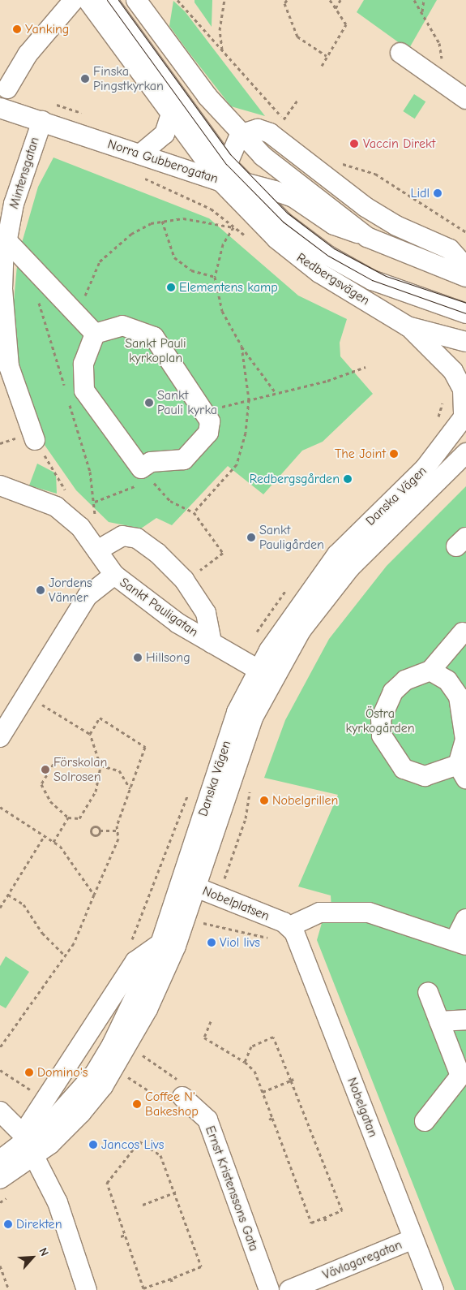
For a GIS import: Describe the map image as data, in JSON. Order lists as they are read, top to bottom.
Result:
{
  "streets": {
    "street": [
      "Norra Gubberogatan",
      "Mintensgatan",
      "Redbergsvägen",
      "Danska Vägen",
      "Sankt Pauligatan",
      "Nobelplatsen",
      "Nobelgatan",
      "Ernst Kristenssons Gata",
      "Vävlagaregatan"
    ]
  },
  "crossings": [
    ["Norra Gubberogatan", "Mintensgatan"],
    ["Norra Gubberogatan", "Redbergsvägen"],
    ["Danska Vägen", "Sankt Pauligatan"],
    ["Danska Vägen", "Nobelplatsen"],
    ["Nobelplatsen", "Nobelgatan"],
    ["Nobelgatan", "Vävlagaregatan"]
  ],
  "parks": ["Sankt Pauli kyrkoplan", "Östra kyrkogården"],
  "places": [
    "Yanking",
    "Finska Pingstkyrkan",
    "Vaccin Direkt",
    "Lidl",
    "Elementens kamp",
    "Sankt Pauli kyrka",
    "The Joint",
    "Redbergsgården",
    "Sankt Pauligården",
    "Jordens Vänner",
    "Hillsong",
    "Förskolan Solrosen",
    "Nobelgrillen",
    "Viol livs",
    "Domino's",
    "Coffee N' Bakeshop",
    "Jancos Livs",
    "Direkten"
  ],
  "north": "top right"
}
